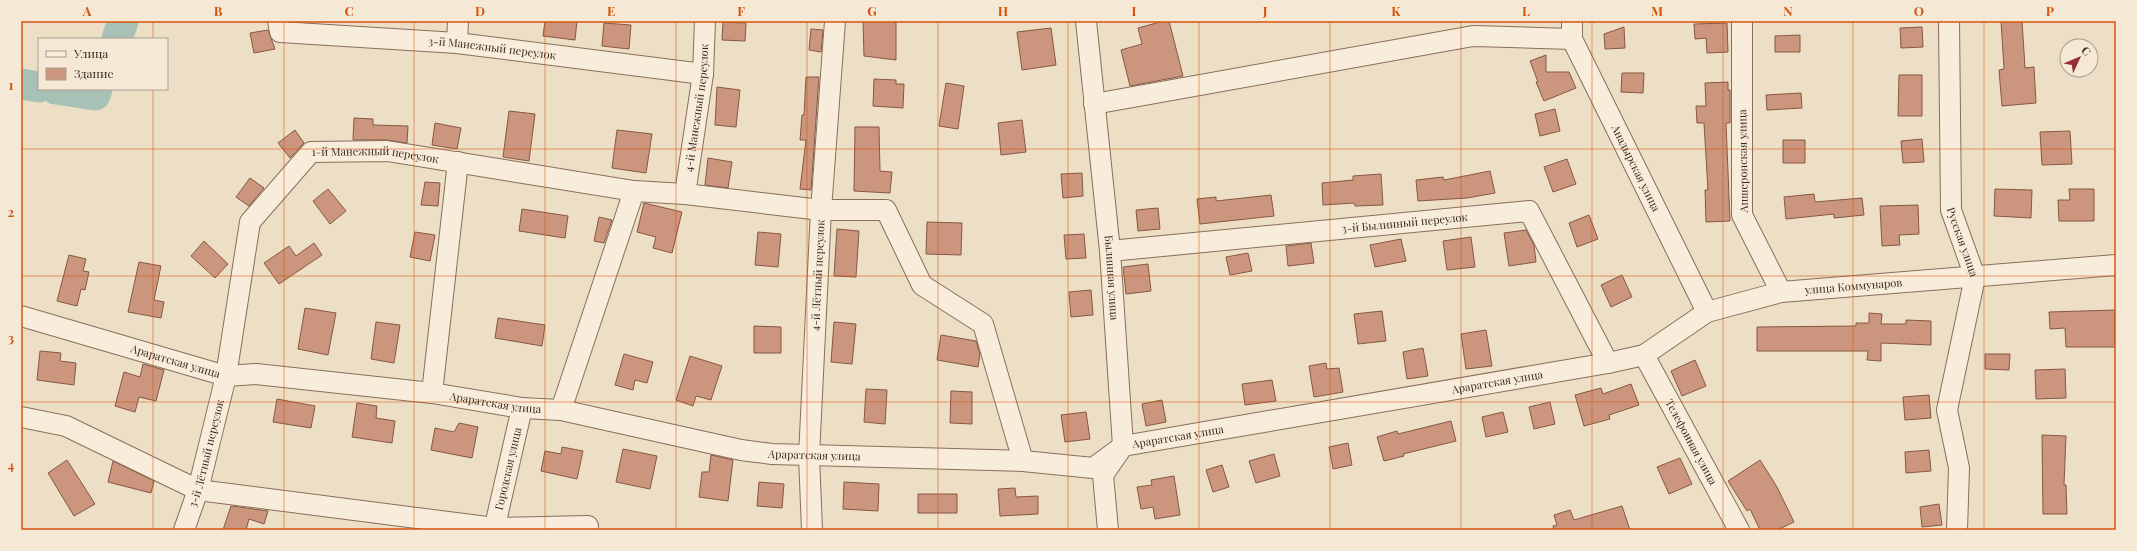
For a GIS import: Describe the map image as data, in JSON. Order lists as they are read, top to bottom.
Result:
{
  "streets": {
    "street": [
      "3-й Манежный переулок",
      "4-й Манежный переулок",
      "1-й Манежный переулок",
      "Апшеронская улица",
      "Анадырская улица",
      "3-й Былинный переулок",
      "Русская улица",
      "4-й Лётный переулок",
      "Былинная улица",
      "улица Коммунаров",
      "Араратская улица",
      "Телефонная улица",
      "3-й Лётный переулок",
      "Городская улица"
    ]
  },
  "crossings": [
    ["3-й Манежный переулок", "4-й Манежный переулок"],
    ["4-й Манежный переулок", "1-й Манежный переулок"],
    ["1-й Манежный переулок", "4-й Лётный переулок"],
    ["1-й Манежный переулок", "Араратская улица"],
    ["1-й Манежный переулок", "3-й Лётный переулок"],
    ["Апшеронская улица", "улица Коммунаров"],
    ["Анадырская улица", "улица Коммунаров"],
    ["3-й Былинный переулок", "Былинная улица"],
    ["3-й Былинный переулок", "улица Коммунаров"],
    ["3-й Былинный переулок", "Араратская улица"],
    ["Русская улица", "улица Коммунаров"],
    ["4-й Лётный переулок", "Араратская улица"],
    ["Былинная улица", "Араратская улица"],
    ["улица Коммунаров", "Араратская улица"],
    ["улица Коммунаров", "Телефонная улица"],
    ["Араратская улица", "3-й Лётный переулок"],
    ["Араратская улица", "Городская улица"]
  ],
  "legend": ["Улица", "Здание"],
  "north": "top right",
  "grid": {
    "columns": [
      "A",
      "B",
      "C",
      "D",
      "E",
      "F",
      "G",
      "H",
      "I",
      "J",
      "K",
      "L",
      "M",
      "N",
      "O",
      "P"
    ],
    "rows": [
      "1",
      "2",
      "3",
      "4"
    ]
  }
}
